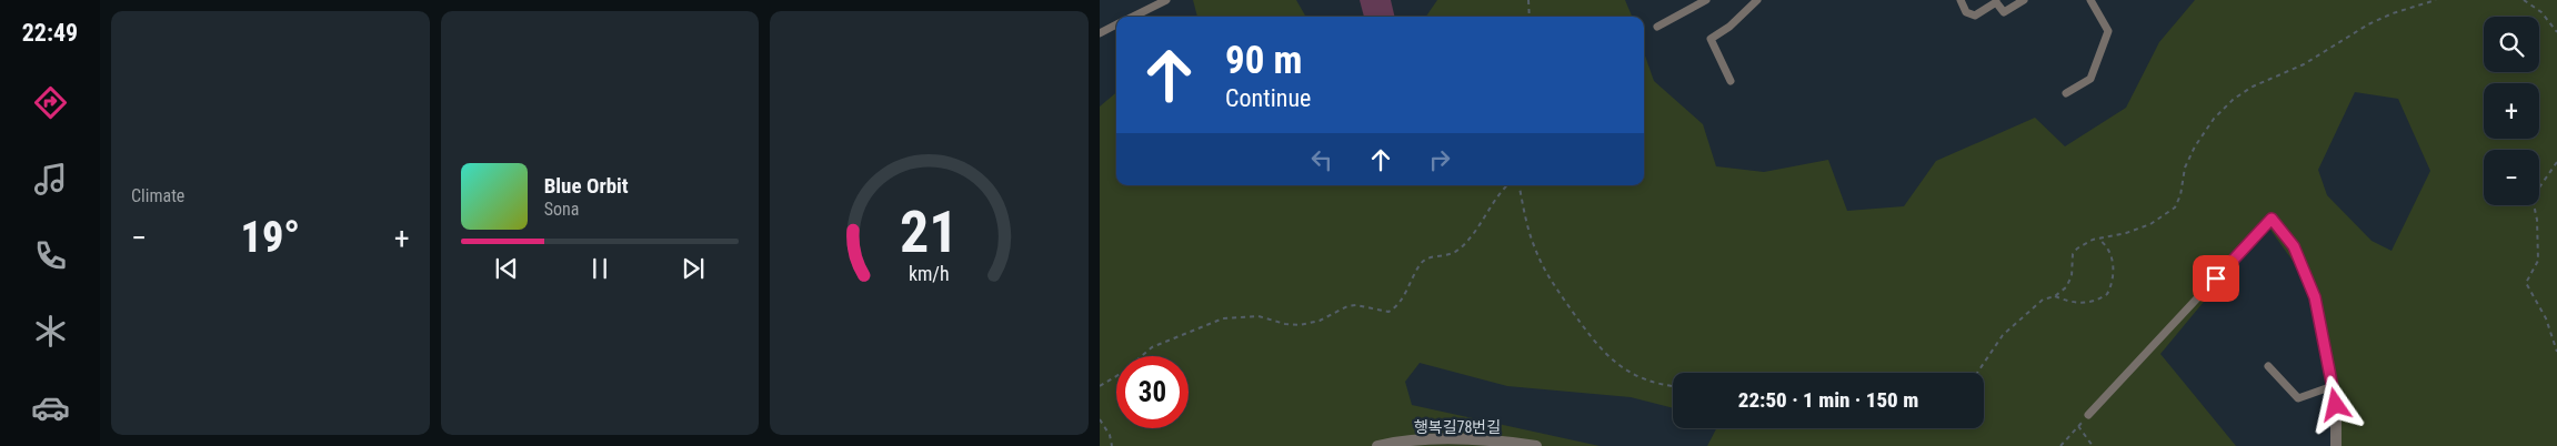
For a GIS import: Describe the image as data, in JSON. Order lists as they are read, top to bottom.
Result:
{
  "streets": {
    "street": ["행복길78번길"]
  },
  "page": {
    "tabs": "22:49",
    "tile": "Climate",
    "map_buttons": ["+", "−"],
    "turn": ["90 m", "Continue"],
    "song": ["Blue Orbit", "Sona"],
    "heat": ["−", "19°", "+"],
    "limit": "30",
    "trip": "22:50 · 1 min · 150 m",
    "gauge": ["21", "km/h"]
  }
}
